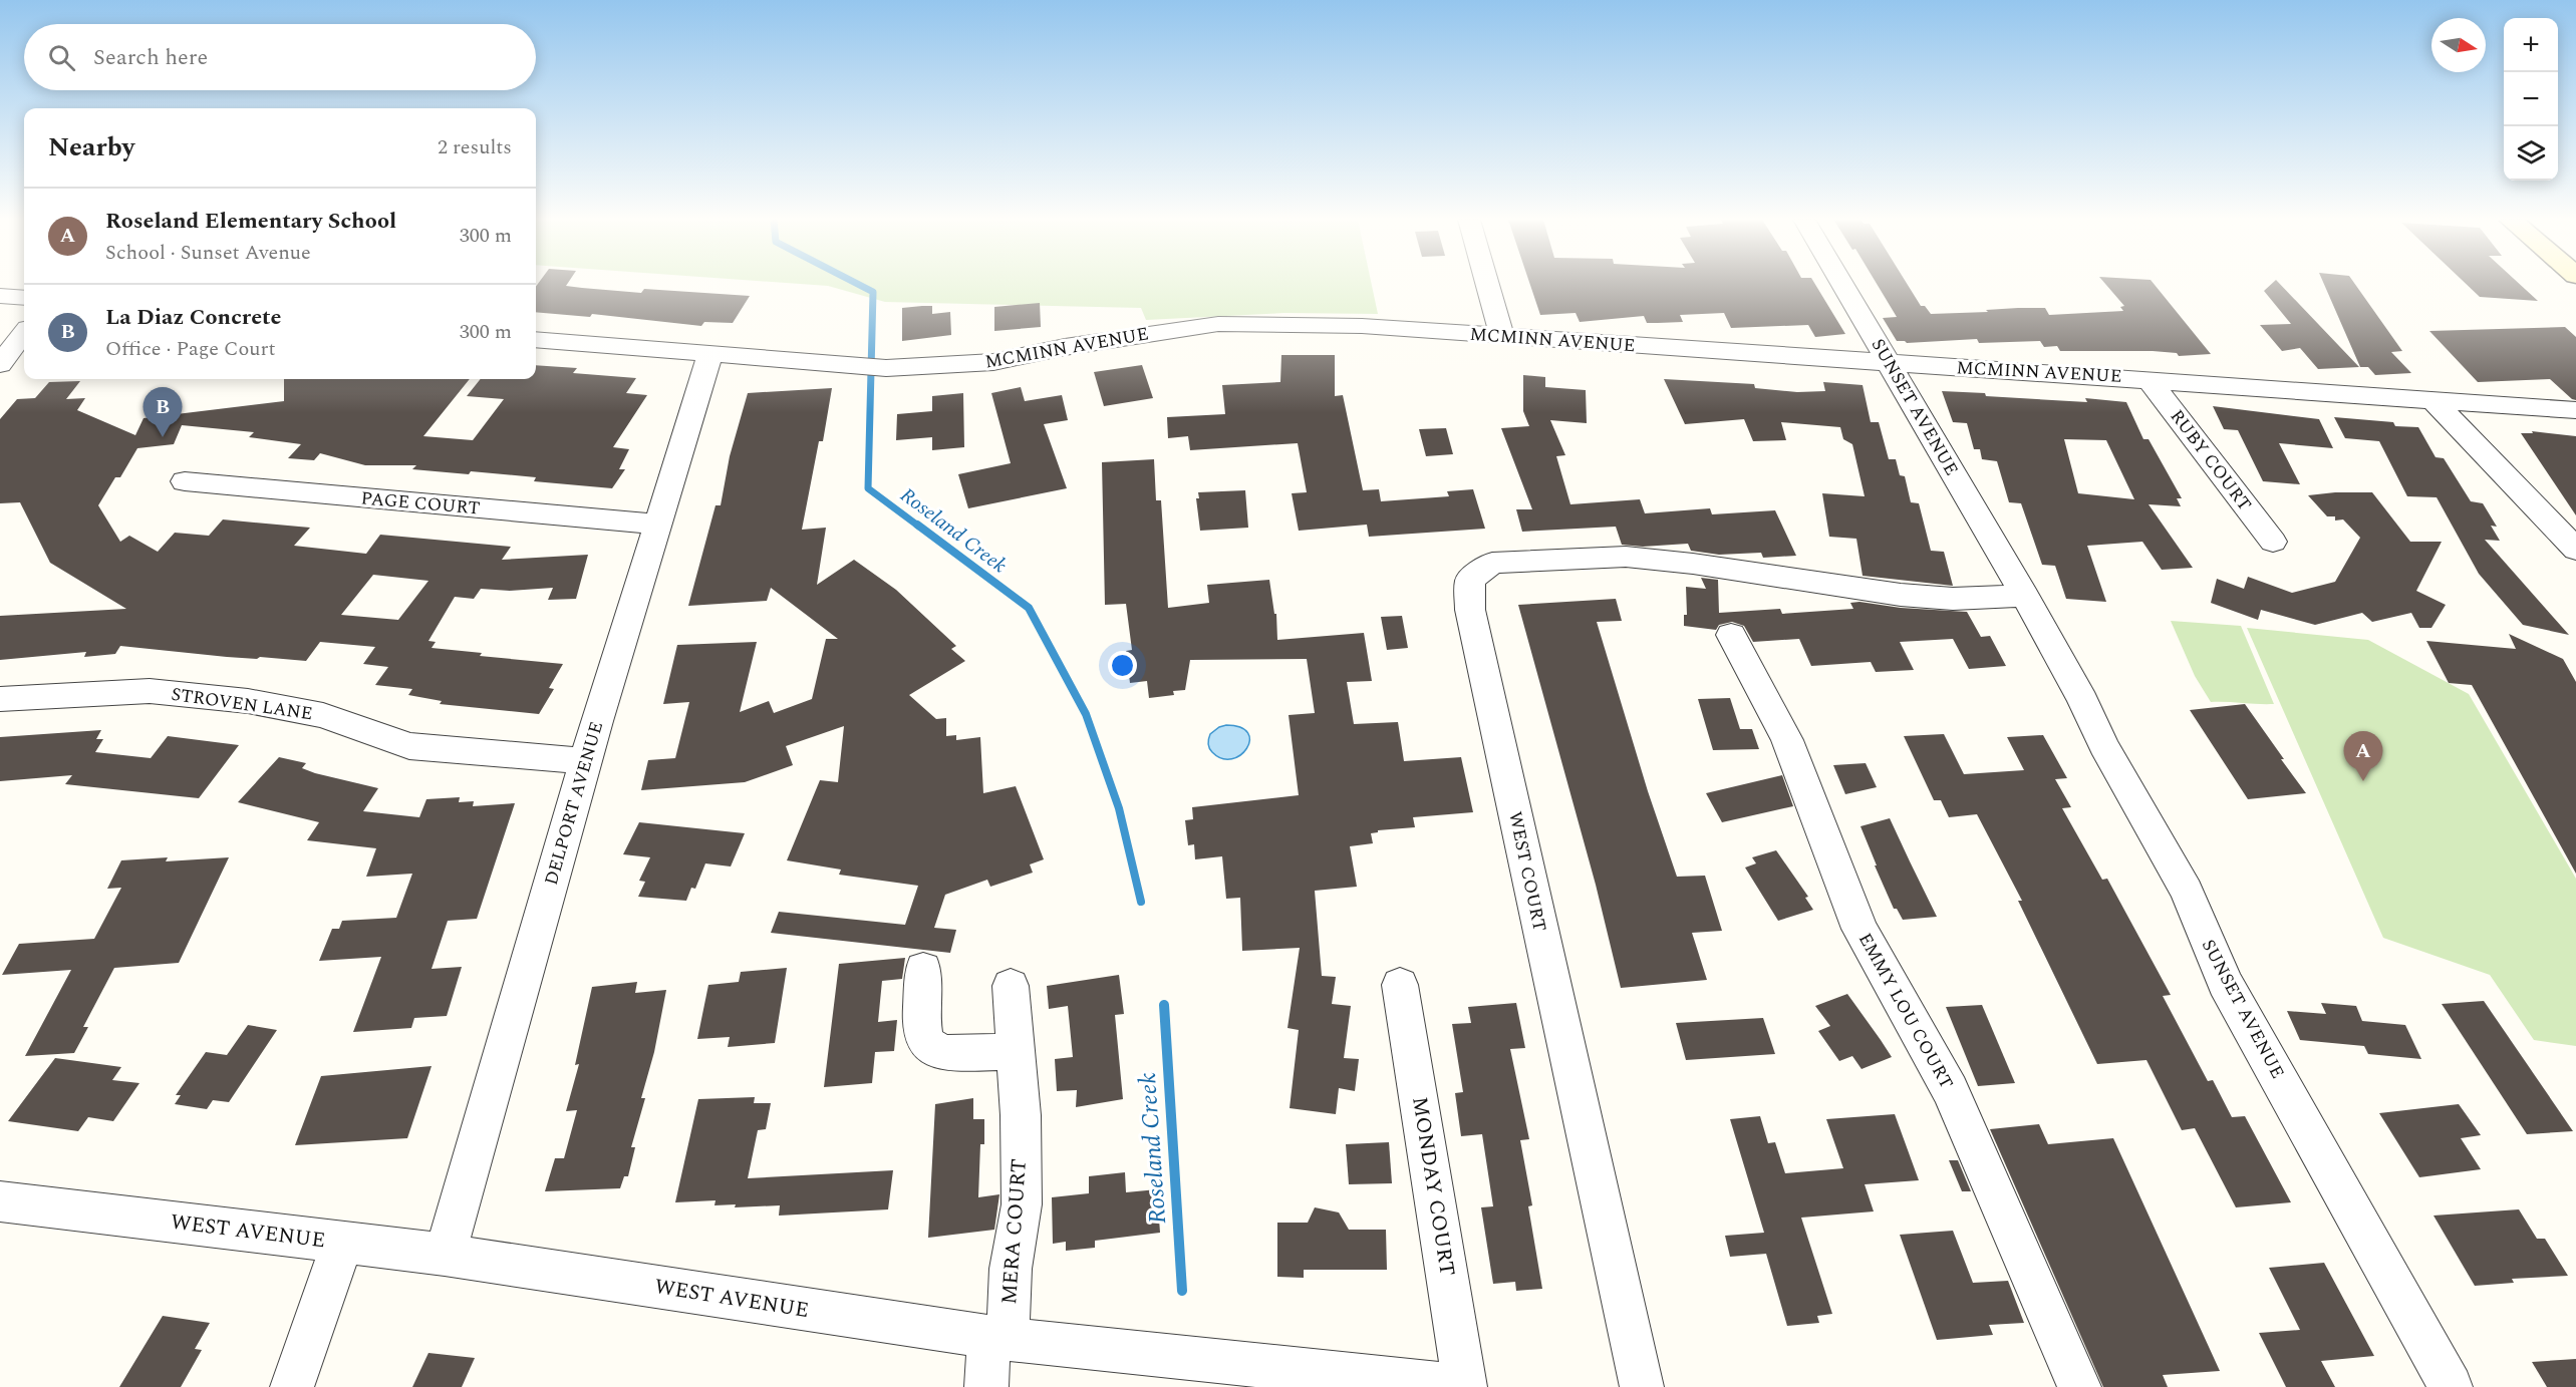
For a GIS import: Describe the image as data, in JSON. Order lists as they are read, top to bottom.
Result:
{
  "streets": {
    "street": [
      "MCMINN AVENUE",
      "SUNSET AVENUE",
      "RUBY COURT",
      "PAGE COURT",
      "STROVEN LANE",
      "DELPORT AVENUE",
      "WEST COURT",
      "EMMY LOU COURT",
      "MONDAY COURT",
      "WEST AVENUE",
      "MERA COURT"
    ]
  },
  "crossings": [
    ["MCMINN AVENUE", "SUNSET AVENUE"],
    ["MCMINN AVENUE", "RUBY COURT"],
    ["MCMINN AVENUE", "DELPORT AVENUE"],
    ["SUNSET AVENUE", "WEST COURT"],
    ["PAGE COURT", "DELPORT AVENUE"],
    ["STROVEN LANE", "DELPORT AVENUE"],
    ["DELPORT AVENUE", "WEST AVENUE"],
    ["MONDAY COURT", "WEST AVENUE"],
    ["WEST AVENUE", "MERA COURT"]
  ],
  "water": ["Roseland Creek"],
  "north": "right",
  "page": {
    "map_buttons": ["+", "−"],
    "search": "Search here",
    "heading": ["Nearby", "2 results"],
    "list": [
      {
        "mark": "A",
        "name": "Roseland Elementary School",
        "note": "School · Sunset Avenue",
        "value": "300 m"
      },
      {
        "mark": "B",
        "name": "La Diaz Concrete",
        "note": "Office · Page Court",
        "value": "300 m"
      }
    ],
    "pins": ["B", "A"]
  }
}
